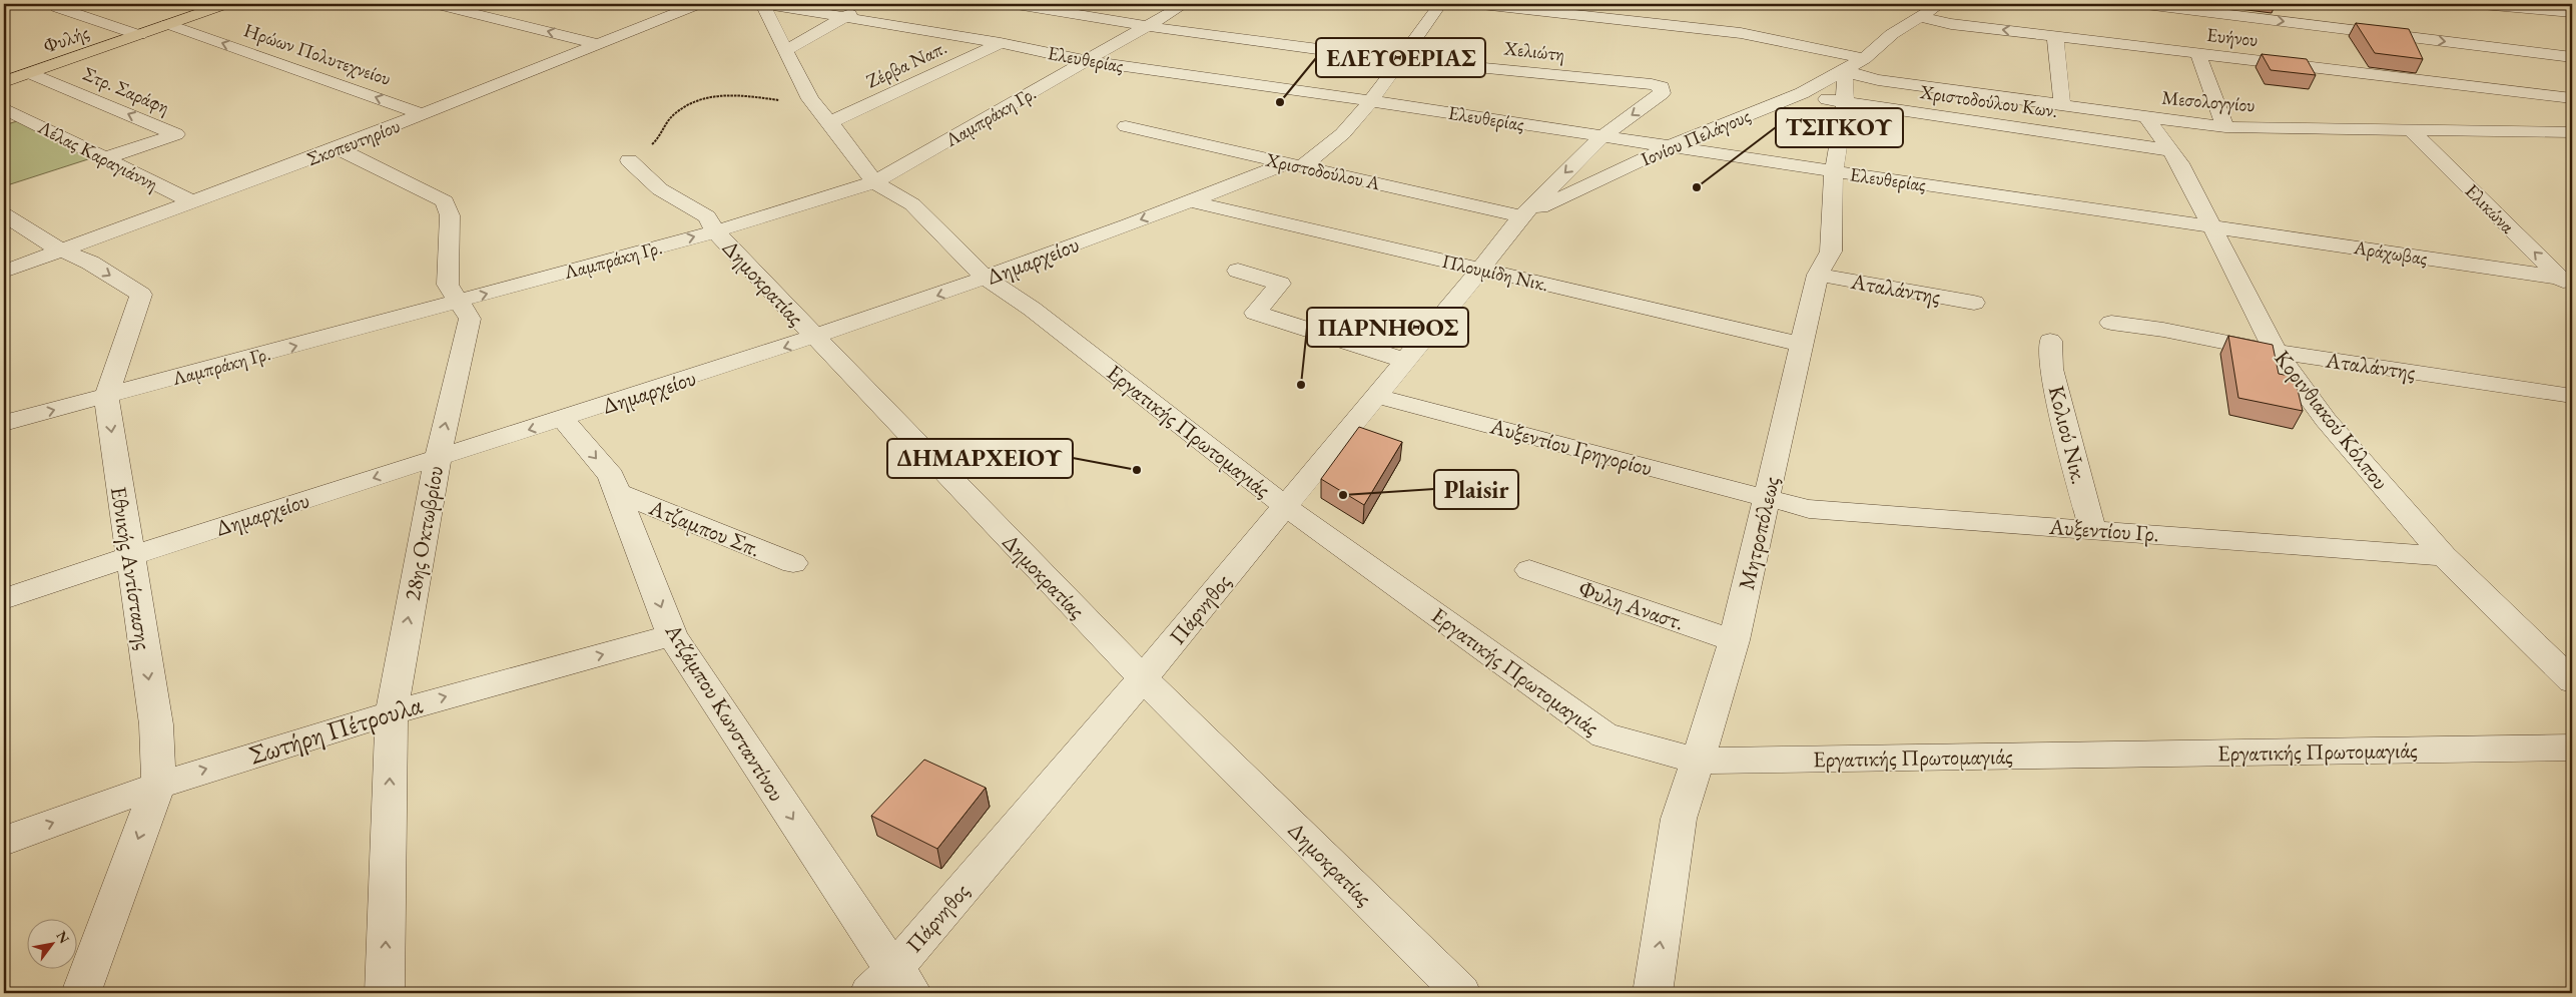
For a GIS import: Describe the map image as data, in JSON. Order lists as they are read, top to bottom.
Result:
{
  "streets": {
    "main road": ["Φυλής"],
    "street": [
      "Ευήνου",
      "Χελιώτη",
      "Ηρώων Πολυτεχνείου",
      "Ελευθερίας",
      "Ζέρβα Ναπ.",
      "Στρ. Σαράφη",
      "Χριστοδούλου Κων.",
      "Μεσολογγίου",
      "Λαμπράκη Γρ.",
      "Ιονίου Πελάγους",
      "Σκοπευτηρίου",
      "Λέλας Καραγιάννη",
      "Χριστοδούλου Α",
      "Ελικώνα",
      "Αράχωβας",
      "Δημαρχείου",
      "Πλουμίδη Νικ.",
      "Δημοκρατίας",
      "Αταλάντης",
      "Κορινθιακού Κόλπου",
      "Εργατικής Πρωτομαγιάς",
      "Κολιού Νικ.",
      "Αυξεντίου Γρηγορίου",
      "Ατζαμπου Σπ.",
      "Αυξεντίου Γρ.",
      "28ης Οκτωβρίου",
      "Μητροπόλεως",
      "Εθνικής Αντίστασης",
      "Φυλη Αναστ.",
      "Πάρνηθος",
      "Ατζάμπου Κωνσταντίνου",
      "Σωτήρη Πέτρουλα"
    ]
  },
  "crossings": [
    ["Ευήνου", "Ιονίου Πελάγους"],
    ["Φυλής", "Ηρώων Πολυτεχνείου"],
    ["Φυλής", "Στρ. Σαράφη"],
    ["Χελιώτη", "Λαμπράκη Γρ."],
    ["Χελιώτη", "Δημαρχείου"],
    ["Χελιώτη", "Πάρνηθος"],
    ["Ηρώων Πολυτεχνείου", "Σκοπευτηρίου"],
    ["Ελευθερίας", "Ζέρβα Ναπ."],
    ["Ελευθερίας", "Λαμπράκη Γρ."],
    ["Ελευθερίας", "Ιονίου Πελάγους"],
    ["Ελευθερίας", "Αράχωβας"],
    ["Ελευθερίας", "Δημαρχείου"],
    ["Ελευθερίας", "Κορινθιακού Κόλπου"],
    ["Ελευθερίας", "Εργατικής Πρωτομαγιάς"],
    ["Ελευθερίας", "Μητροπόλεως"],
    ["Ελευθερίας", "Πάρνηθος"],
    ["Ζέρβα Ναπ.", "Εργατικής Πρωτομαγιάς"],
    ["Στρ. Σαράφη", "Λέλας Καραγιάννη"],
    ["Χριστοδούλου Κων.", "Ιονίου Πελάγους"],
    ["Χριστοδούλου Κων.", "Κορινθιακού Κόλπου"],
    ["Χριστοδούλου Κων.", "Μητροπόλεως"],
    ["Μεσολογγίου", "Ιονίου Πελάγους"],
    ["Μεσολογγίου", "Ελικώνα"],
    ["Μεσολογγίου", "Κορινθιακού Κόλπου"],
    ["Μεσολογγίου", "Μητροπόλεως"],
    ["Λαμπράκη Γρ.", "Δημοκρατίας"],
    ["Λαμπράκη Γρ.", "Εργατικής Πρωτομαγιάς"],
    ["Λαμπράκη Γρ.", "28ης Οκτωβρίου"],
    ["Λαμπράκη Γρ.", "Εθνικής Αντίστασης"],
    ["Ιονίου Πελάγους", "Χριστοδούλου Α"],
    ["Ιονίου Πελάγους", "Μητροπόλεως"],
    ["Ιονίου Πελάγους", "Πάρνηθος"],
    ["Σκοπευτηρίου", "Λέλας Καραγιάννη"],
    ["Σκοπευτηρίου", "28ης Οκτωβρίου"],
    ["Σκοπευτηρίου", "Εθνικής Αντίστασης"],
    ["Χριστοδούλου Α", "Δημαρχείου"],
    ["Χριστοδούλου Α", "Πάρνηθος"],
    ["Ελικώνα", "Αράχωβας"],
    ["Αράχωβας", "Κορινθιακού Κόλπου"],
    ["Δημαρχείου", "Πλουμίδη Νικ."],
    ["Δημαρχείου", "Δημοκρατίας"],
    ["Δημαρχείου", "Εργατικής Πρωτομαγιάς"],
    ["Δημαρχείου", "28ης Οκτωβρίου"],
    ["Δημαρχείου", "Εθνικής Αντίστασης"],
    ["Δημαρχείου", "Ατζάμπου Κωνσταντίνου"],
    ["Πλουμίδη Νικ.", "Μητροπόλεως"],
    ["Πλουμίδη Νικ.", "Πάρνηθος"],
    ["Δημοκρατίας", "Πάρνηθος"],
    ["Αταλάντης", "Κορινθιακού Κόλπου"],
    ["Αταλάντης", "Μητροπόλεως"],
    ["Κορινθιακού Κόλπου", "Αυξεντίου Γρ."],
    ["Εργατικής Πρωτομαγιάς", "Μητροπόλεως"],
    ["Εργατικής Πρωτομαγιάς", "Πάρνηθος"],
    ["Κολιού Νικ.", "Αυξεντίου Γρ."],
    ["Αυξεντίου Γρηγορίου", "Αυξεντίου Γρ."],
    ["Αυξεντίου Γρηγορίου", "Μητροπόλεως"],
    ["Αυξεντίου Γρηγορίου", "Πάρνηθος"],
    ["Ατζαμπου Σπ.", "Ατζάμπου Κωνσταντίνου"],
    ["Αυξεντίου Γρ.", "Μητροπόλεως"],
    ["28ης Οκτωβρίου", "Σωτήρη Πέτρουλα"],
    ["Μητροπόλεως", "Φυλη Αναστ."],
    ["Εθνικής Αντίστασης", "Σωτήρη Πέτρουλα"],
    ["Πάρνηθος", "Ατζάμπου Κωνσταντίνου"],
    ["Ατζάμπου Κωνσταντίνου", "Σωτήρη Πέτρουλα"]
  ],
  "one_way": [
    "Ηρώων Πολυτεχνείου",
    "Λαμπράκη Γρ.",
    "Ελικώνα",
    "Δημαρχείου",
    "28ης Οκτωβρίου",
    "Εθνικής Αντίστασης",
    "Ατζάμπου Κωνσταντίνου",
    "Σωτήρη Πέτρουλα"
  ],
  "places": [
    "ΕΛΕΥΘΕΡΙΑΣ",
    "ΤΣΙΓΚΟΥ",
    "ΠΑΡΝΗΘΟΣ",
    "ΔΗΜΑΡΧΕΙΟΥ",
    "Plaisir"
  ],
  "north": "top right"
}
